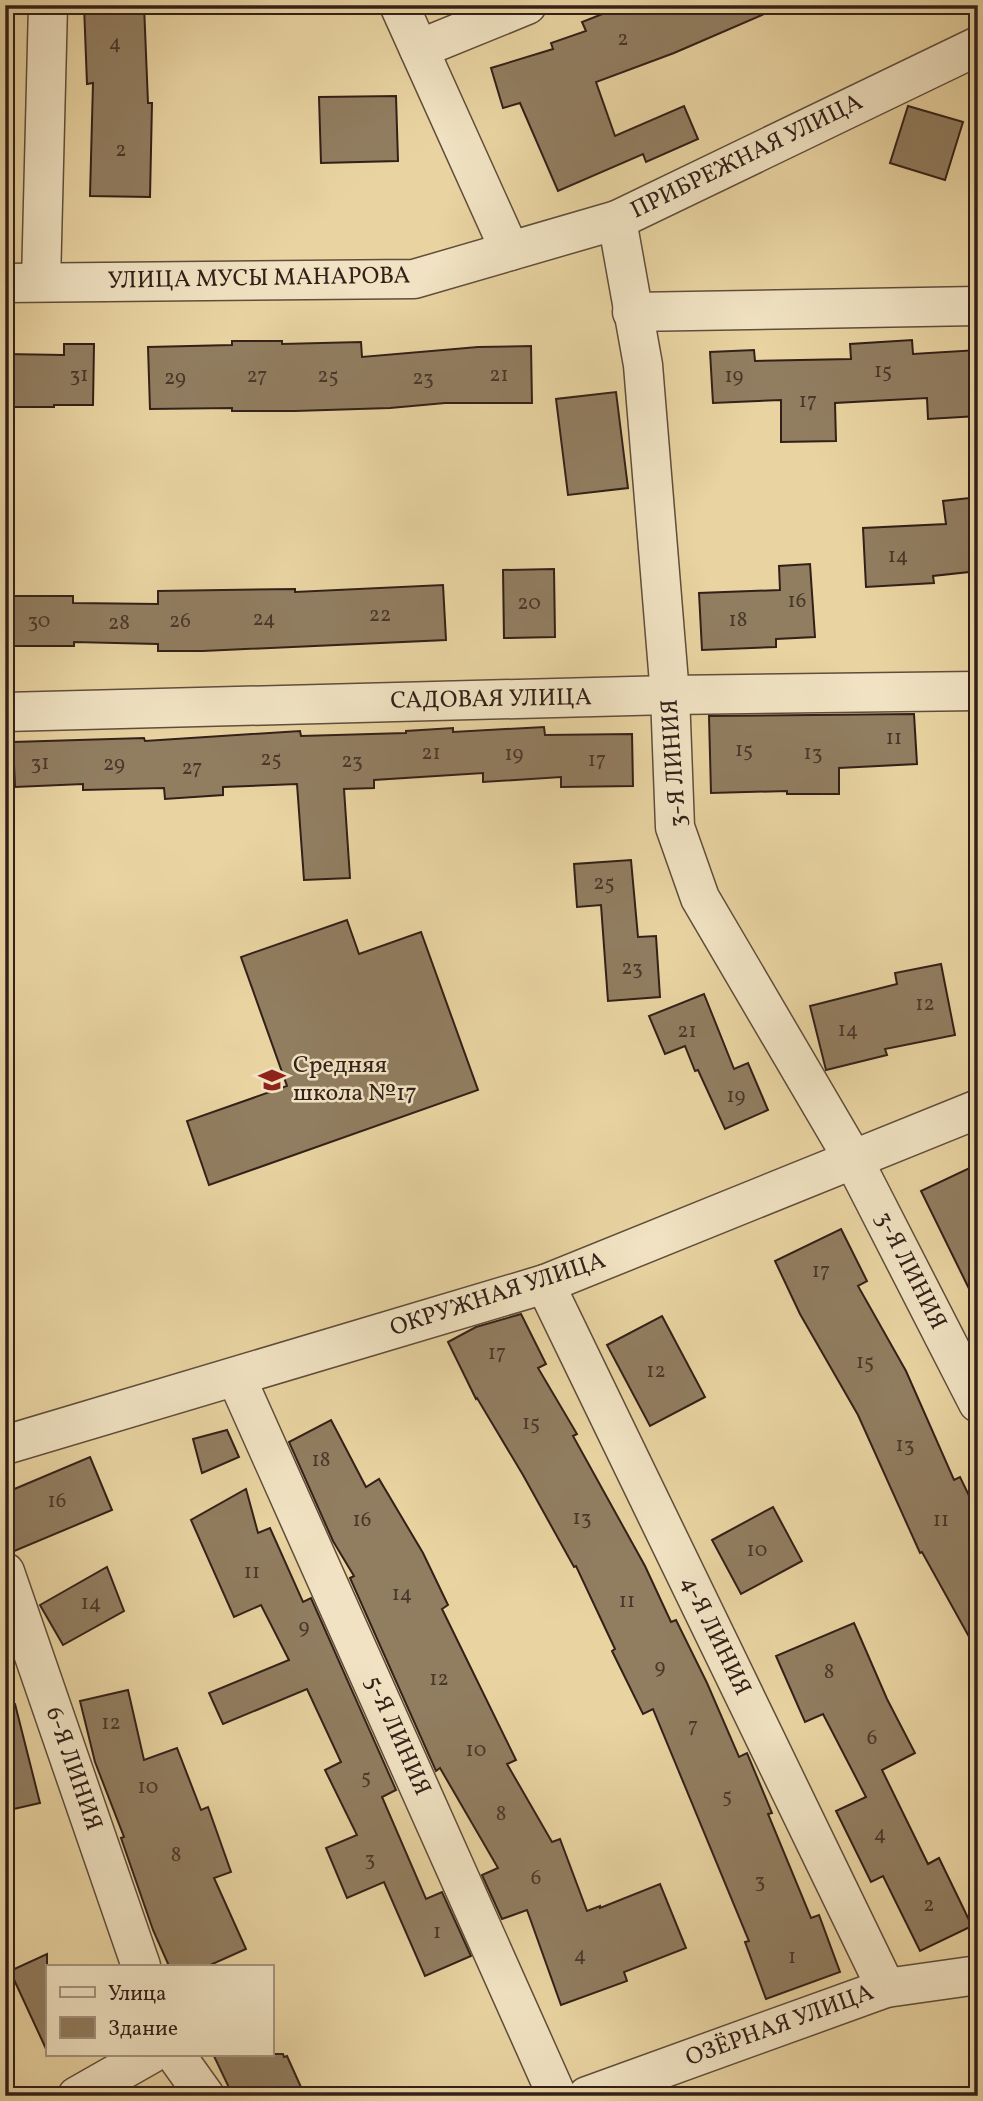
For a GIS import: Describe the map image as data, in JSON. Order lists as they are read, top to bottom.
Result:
{
  "streets": {
    "street": [
      "ПРИБРЕЖНАЯ УЛИЦА",
      "УЛИЦА МУСЫ МАНАРОВА",
      "САДОВАЯ УЛИЦА",
      "3-Я ЛИНИЯ",
      "ОКРУЖНАЯ УЛИЦА",
      "4-Я ЛИНИЯ",
      "5-Я ЛИНИЯ",
      "6-Я ЛИНИЯ",
      "ОЗЁРНАЯ УЛИЦА"
    ]
  },
  "crossings": [
    ["ПРИБРЕЖНАЯ УЛИЦА", "УЛИЦА МУСЫ МАНАРОВА"],
    ["ПРИБРЕЖНАЯ УЛИЦА", "3-Я ЛИНИЯ"],
    ["САДОВАЯ УЛИЦА", "3-Я ЛИНИЯ"],
    ["3-Я ЛИНИЯ", "ОКРУЖНАЯ УЛИЦА"],
    ["ОКРУЖНАЯ УЛИЦА", "4-Я ЛИНИЯ"],
    ["ОКРУЖНАЯ УЛИЦА", "5-Я ЛИНИЯ"],
    ["4-Я ЛИНИЯ", "ОЗЁРНАЯ УЛИЦА"]
  ],
  "places": {
    "school or university": ["Средняя школа №17"]
  },
  "house_numbers": [
    "2",
    "4",
    "2",
    "15",
    "31",
    "21",
    "27",
    "25",
    "19",
    "29",
    "23",
    "17",
    "14",
    "16",
    "20",
    "22",
    "24",
    "18",
    "30",
    "26",
    "28",
    "11",
    "15",
    "21",
    "13",
    "19",
    "25",
    "17",
    "23",
    "31",
    "29",
    "27",
    "25",
    "23",
    "12",
    "14",
    "21",
    "19",
    "17",
    "17",
    "15",
    "12",
    "15",
    "13",
    "18",
    "16",
    "13",
    "16",
    "11",
    "10",
    "11",
    "14",
    "11",
    "14",
    "9",
    "9",
    "8",
    "12",
    "12",
    "7",
    "6",
    "10",
    "5",
    "10",
    "5",
    "8",
    "4",
    "8",
    "3",
    "6",
    "3",
    "2",
    "1",
    "4",
    "1"
  ],
  "legend": ["Улица", "Здание"]
}
